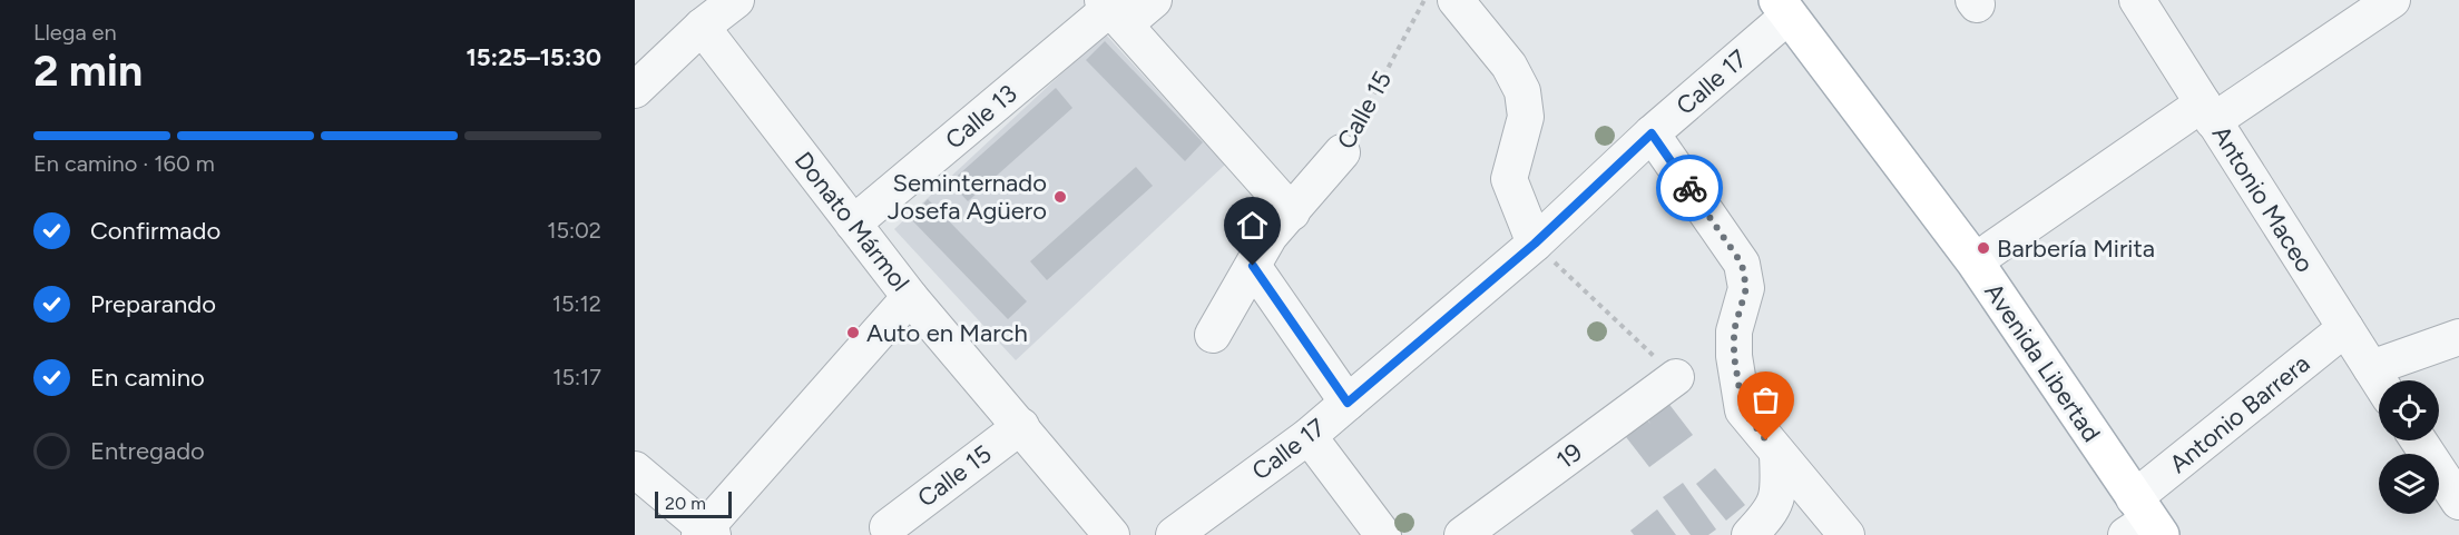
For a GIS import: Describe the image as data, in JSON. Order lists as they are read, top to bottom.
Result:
{
  "streets": {
    "main road": ["Avenida Libertad"],
    "street": [
      "Calle 17",
      "Calle 15",
      "Calle 13",
      "Antonio Maceo",
      "Donato Mármol",
      "Antonio Barrera",
      "19"
    ]
  },
  "crossings": [
    ["Calle 17", "Avenida Libertad"],
    ["Calle 15", "Donato Mármol"],
    ["Calle 13", "Donato Mármol"],
    ["Antonio Maceo", "Antonio Barrera"],
    ["Avenida Libertad", "Antonio Barrera"]
  ],
  "places": ["Seminternado Josefa Agüero", "Barbería Mirita", "Auto en March"],
  "scale_bar": "20 m",
  "page": {
    "heading": ["2 min", "Llega en", "15:25–15:30"],
    "bar": "En camino · 160 m",
    "list": [
      ["Confirmado", "15:02"],
      ["Preparando", "15:12"],
      ["En camino", "15:17"],
      "Entregado"
    ],
    "scale": "20 m"
  }
}
